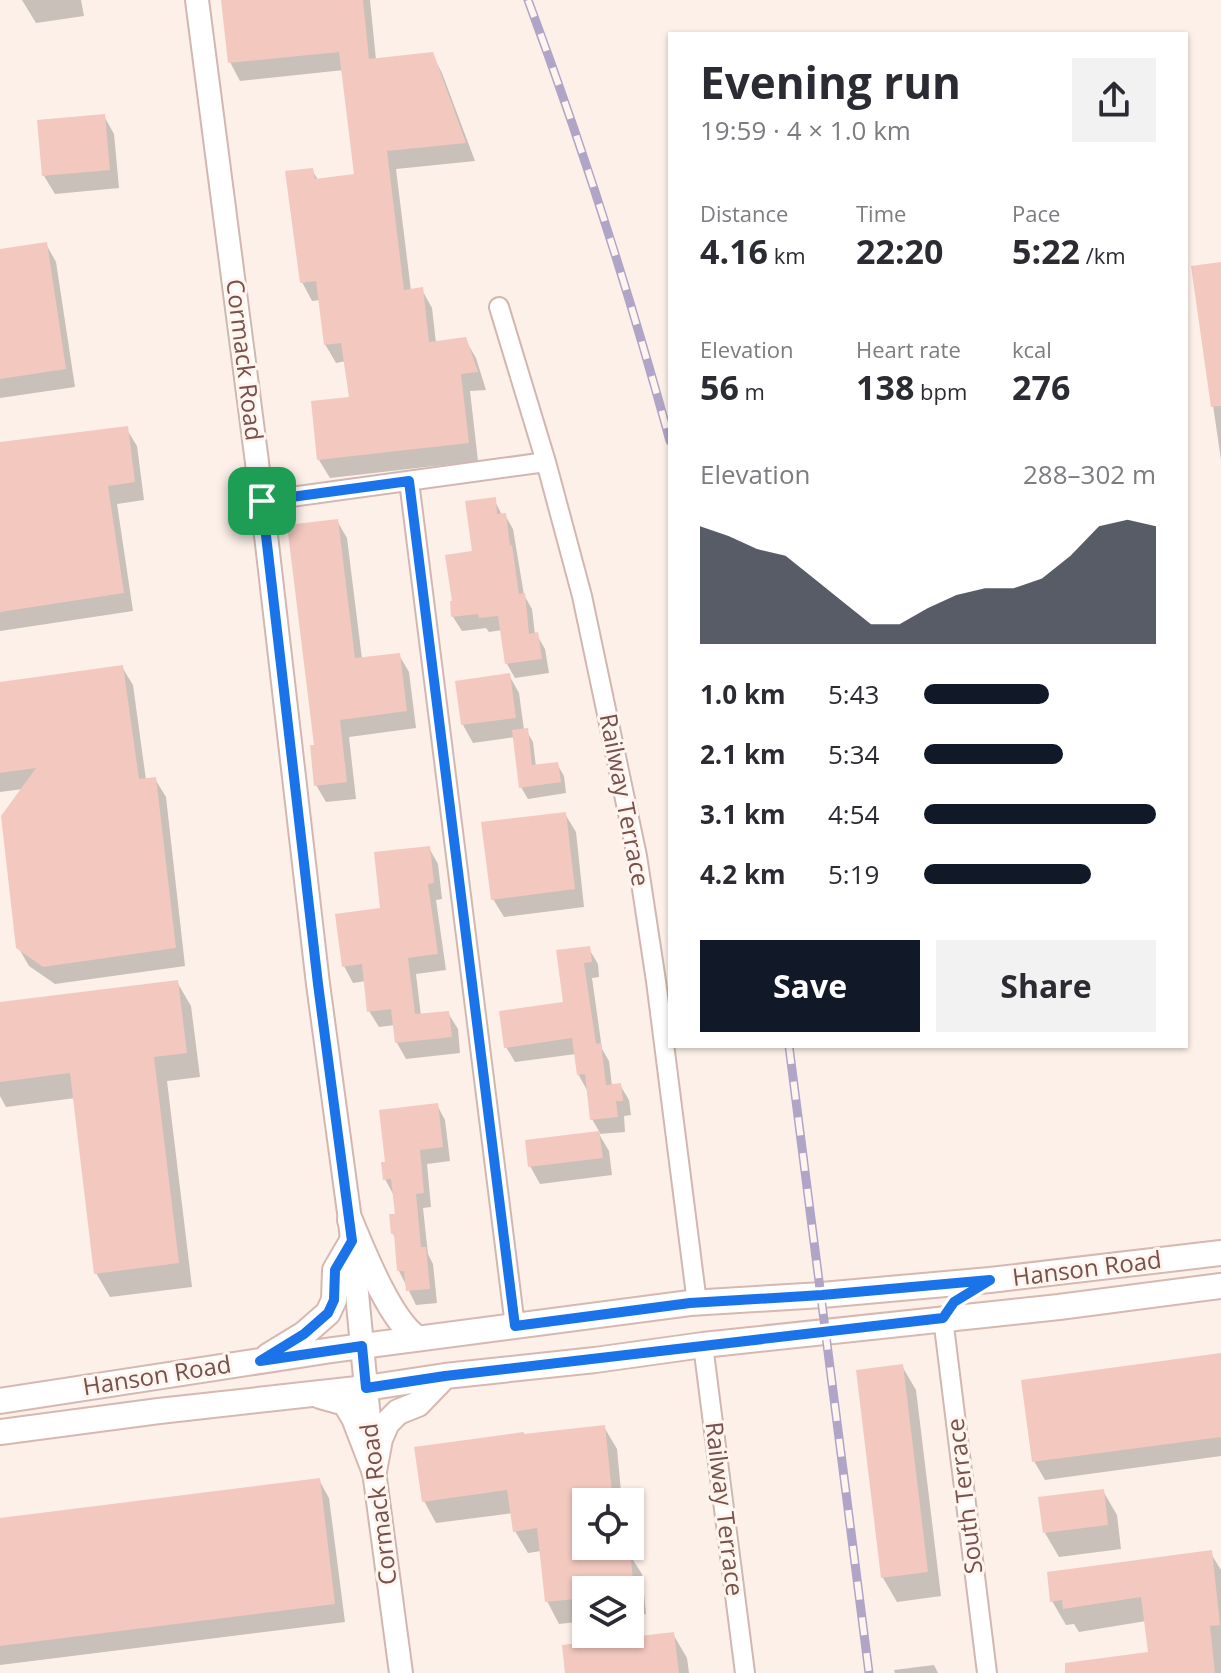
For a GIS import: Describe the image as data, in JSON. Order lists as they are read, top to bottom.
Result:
{
  "streets": {
    "main road": ["Hanson Road"],
    "street": ["Cormack Road", "Railway Terrace", "South Terrace"]
  },
  "crossings": [
    ["Cormack Road", "Hanson Road"],
    ["Railway Terrace", "Hanson Road"],
    ["Hanson Road", "South Terrace"]
  ],
  "page": {
    "heading": ["Evening run", "19:59 · 4 × 1.0 km"],
    "stats": [
      ["Distance", "4.16 km"],
      ["Time", "22:20"],
      ["Pace", "5:22 /km"],
      ["Elevation", "56 m"],
      ["Heart rate", "138 bpm"],
      ["kcal", "276"]
    ],
    "chart": ["Elevation", "288–302 m"],
    "list": [
      {
        "name": "1.0 km",
        "note": "5:43"
      },
      {
        "name": "2.1 km",
        "note": "5:34"
      },
      {
        "name": "3.1 km",
        "note": "4:54"
      },
      {
        "name": "4.2 km",
        "note": "5:19"
      }
    ],
    "buttons": ["Save", "Share"]
  }
}
